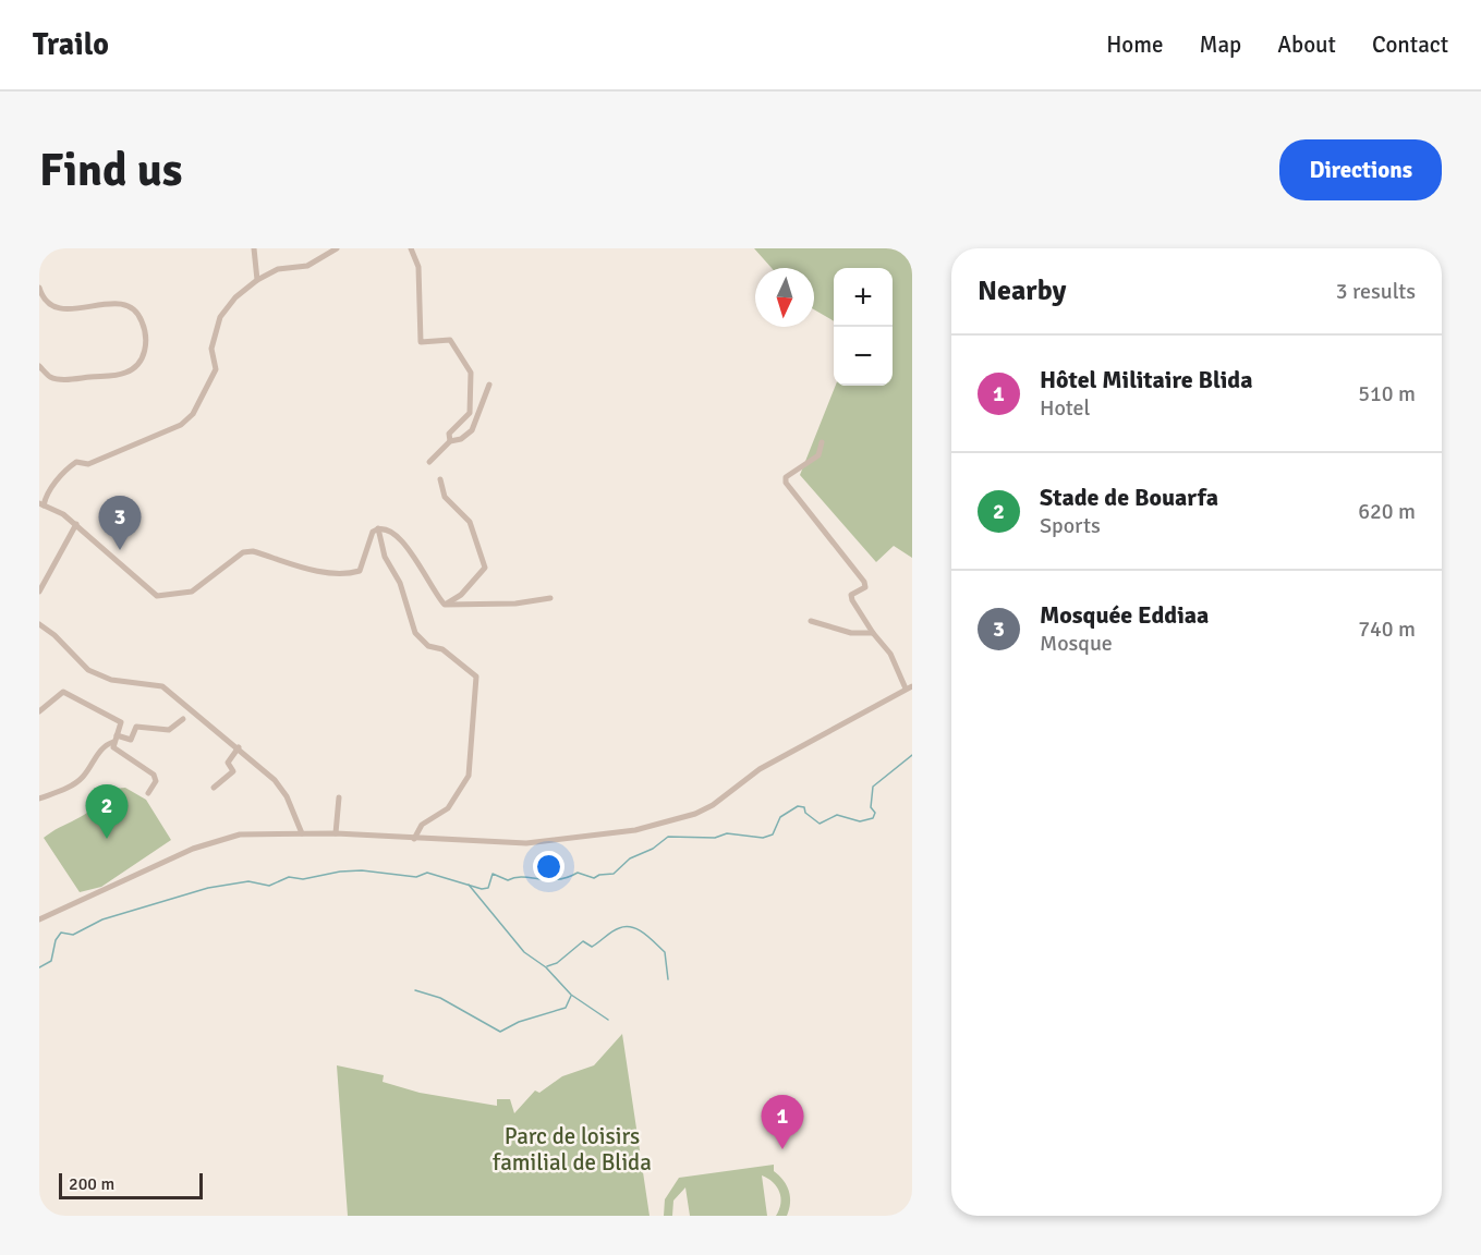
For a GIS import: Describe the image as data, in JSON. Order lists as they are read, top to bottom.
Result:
{
  "parks": ["Parc de loisirs familial de Blida"],
  "scale_bar": "200 m",
  "north": "bottom",
  "page": {
    "header": "Trailo",
    "nav": [
      "Home",
      "Map",
      "About",
      "Contact"
    ],
    "buttons": "Directions",
    "title": "Find us",
    "heading": ["Nearby", "3 results"],
    "map_buttons": ["+", "−"],
    "list": [
      {
        "mark": "1",
        "name": "Hôtel Militaire Blida",
        "note": "Hotel",
        "value": "510 m"
      },
      {
        "mark": "2",
        "name": "Stade de Bouarfa",
        "note": "Sports",
        "value": "620 m"
      },
      {
        "mark": "3",
        "name": "Mosquée Eddiaa",
        "note": "Mosque",
        "value": "740 m"
      }
    ],
    "pins": ["3", "2", "1"],
    "scale": "200 m"
  }
}
